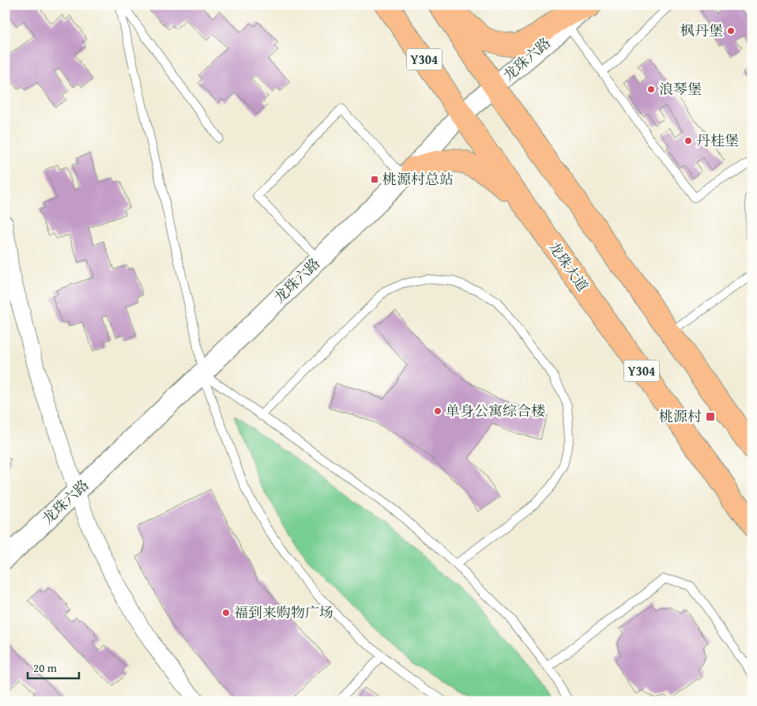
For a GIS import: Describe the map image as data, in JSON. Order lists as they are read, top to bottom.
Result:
{
  "streets": {
    "main road": ["Y304", "龙珠大道"],
    "street": ["龙珠六路"]
  },
  "crossings": [
    ["龙珠六路", "龙珠大道"]
  ],
  "places": {
    "other": [
      "枫丹堡",
      "浪琴堡",
      "丹桂堡",
      "单身公寓综合楼",
      "福到来购物广场"
    ],
    "transit": ["桃源村总站", "桃源村"]
  },
  "scale_bar": "20 m"
}
